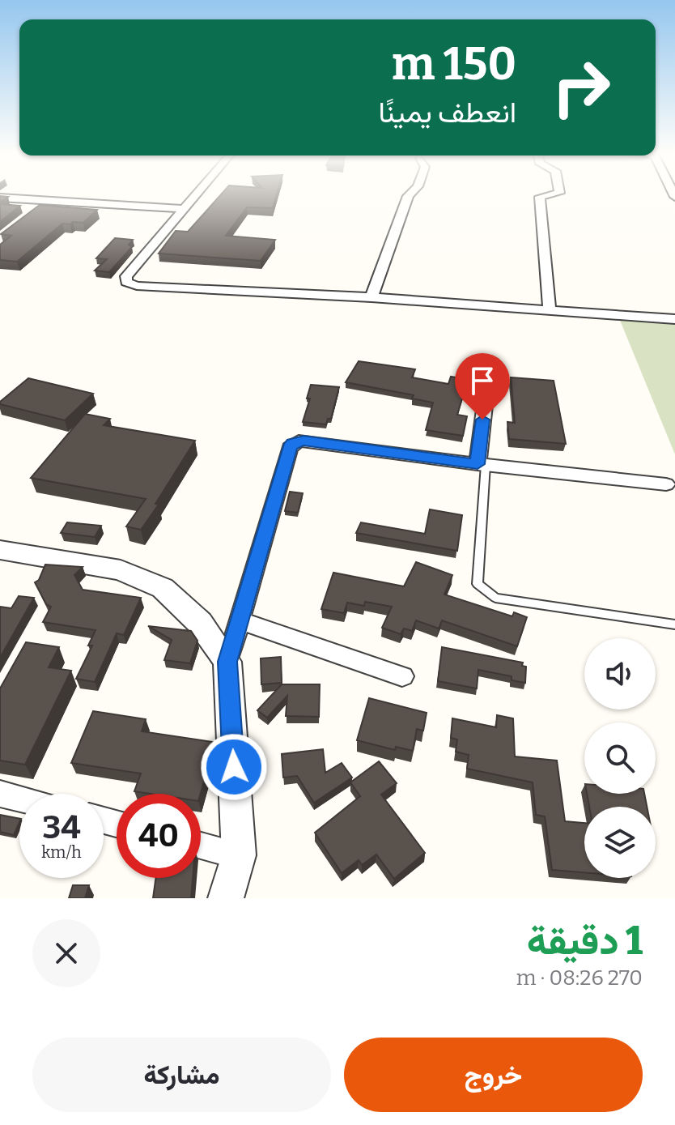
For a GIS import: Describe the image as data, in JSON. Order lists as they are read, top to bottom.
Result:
{
  "page": {
    "turn": ["150 m", "انعطف يمينًا"],
    "speed": "34 km/h",
    "limit": "40",
    "heading": ["1 دقيقة", "270 m · 08:26"],
    "buttons": ["خروج", "مشاركة"]
  }
}
